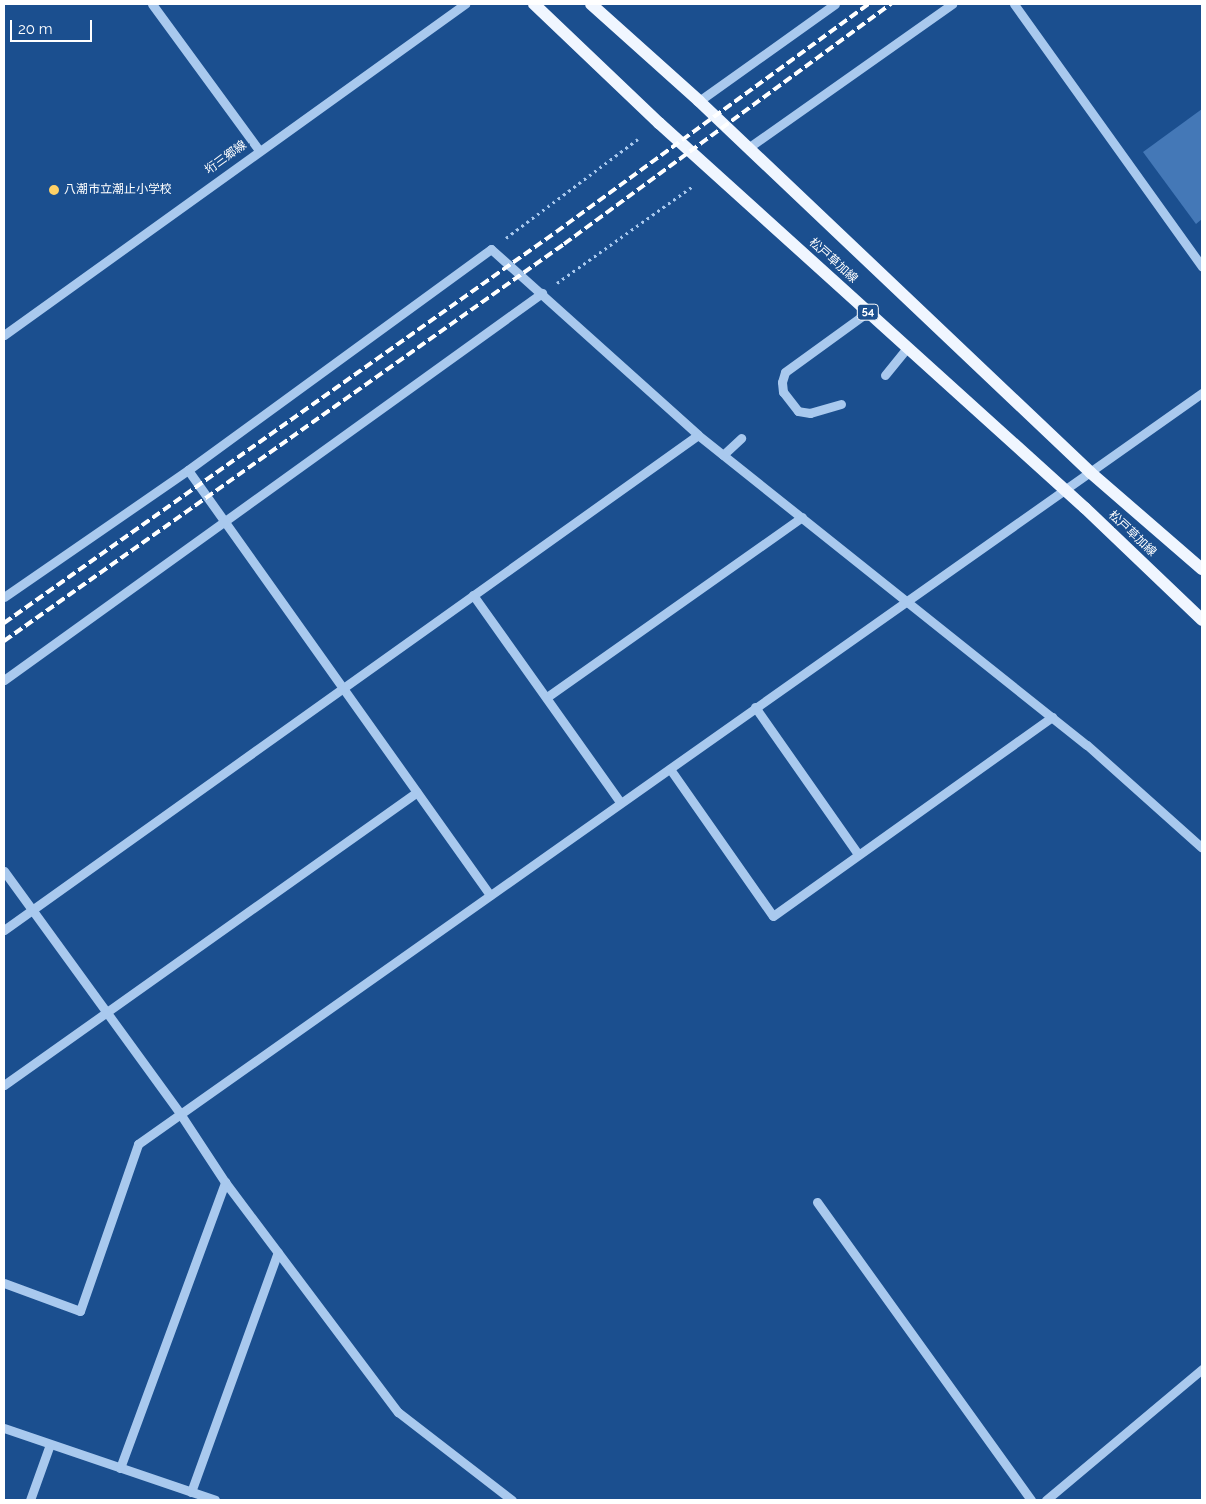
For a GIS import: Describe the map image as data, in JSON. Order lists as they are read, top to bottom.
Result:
{
  "streets": {
    "main road": ["松戸草加線", "54"],
    "street": ["垳三郷線"]
  },
  "places": ["八潮市立潮止小学校"],
  "scale_bar": "20 m"
}
